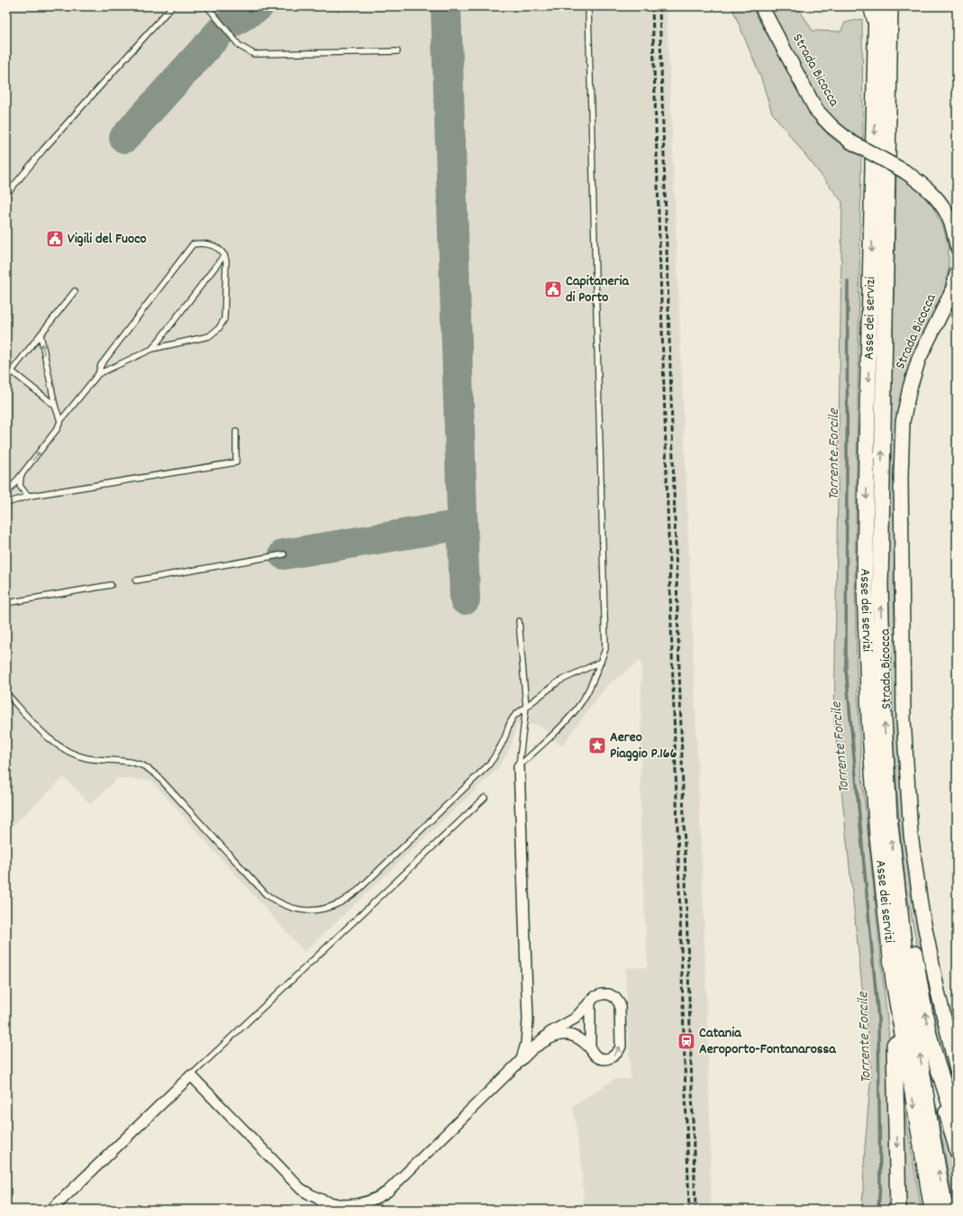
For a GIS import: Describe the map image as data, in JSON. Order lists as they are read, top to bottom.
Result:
{
  "streets": {
    "main road": ["Strada Bicocca", "Asse dei servizi"]
  },
  "water": ["Torrente Forcile"],
  "places": {
    "public building": ["Vigili del Fuoco", "Capitaneria di Porto"],
    "place": ["Aereo Piaggio P.166"],
    "station": ["Catania Aeroporto-Fontanarossa"]
  }
}
